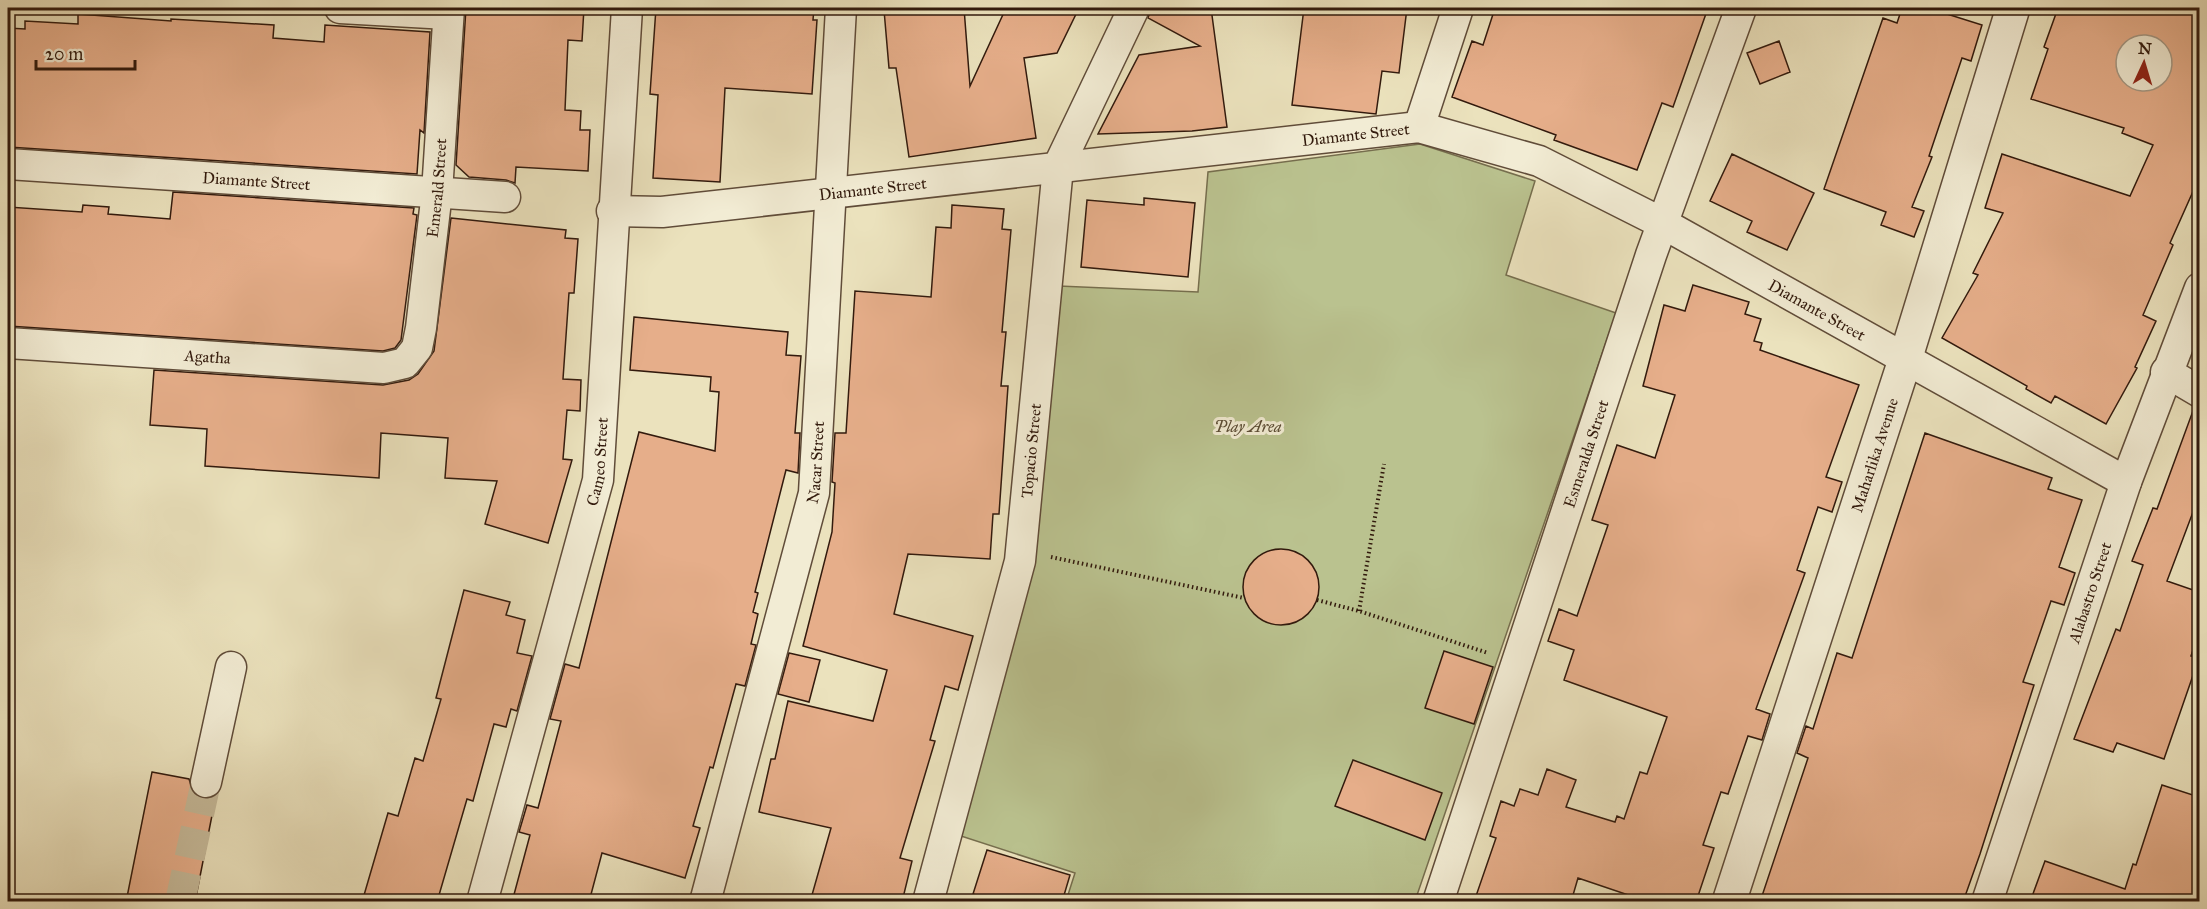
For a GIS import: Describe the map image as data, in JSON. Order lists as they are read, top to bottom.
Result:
{
  "streets": {
    "street": [
      "Diamante Street",
      "Emerald Street",
      "Agatha",
      "Topacio Street",
      "Esmeralda Street",
      "Maharlika Avenue",
      "Cameo Street",
      "Nacar Street",
      "Alabastro Street"
    ]
  },
  "crossings": [
    ["Diamante Street", "Emerald Street"],
    ["Diamante Street", "Topacio Street"],
    ["Diamante Street", "Esmeralda Street"],
    ["Diamante Street", "Maharlika Avenue"],
    ["Diamante Street", "Cameo Street"],
    ["Diamante Street", "Nacar Street"],
    ["Diamante Street", "Alabastro Street"],
    ["Emerald Street", "Agatha"]
  ],
  "parks": ["Play Area"],
  "scale_bar": "20 m",
  "north": "top"
}
